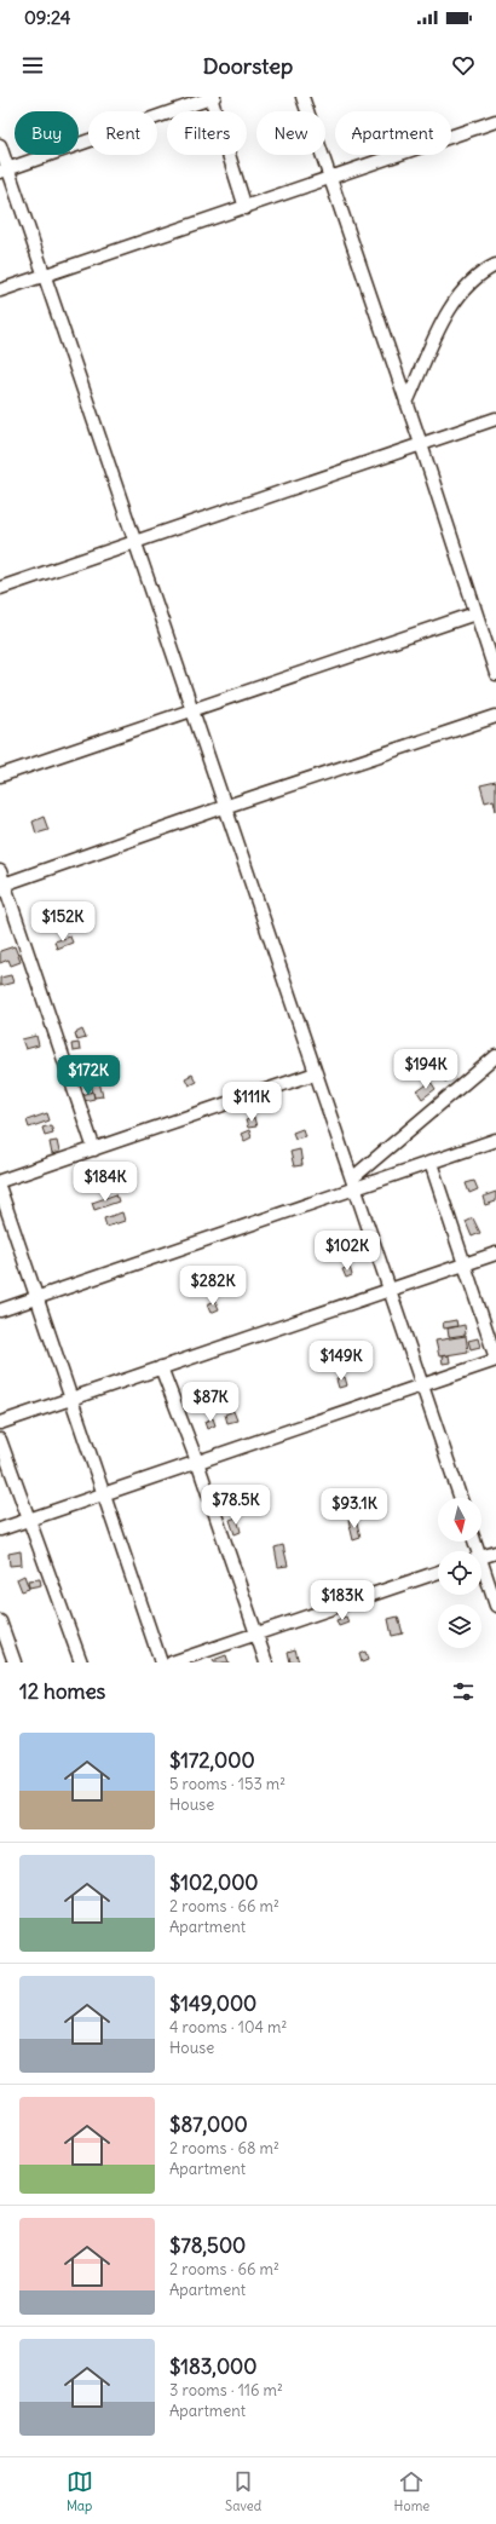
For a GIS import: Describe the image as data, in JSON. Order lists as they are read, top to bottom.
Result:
{
  "north": "bottom",
  "page": {
    "status": "09:24",
    "header": "Doorstep",
    "chip": [
      "Buy",
      "Rent",
      "Filters",
      "New",
      "Apartment"
    ],
    "price": [
      "$152K",
      "$194K",
      "$172K",
      "$111K",
      "$184K",
      "$102K",
      "$282K",
      "$149K",
      "$87K",
      "$78.5K",
      "$93.1K",
      "$183K"
    ],
    "heading": "12 homes",
    "list": [
      {
        "name": "$172,000",
        "note": "5 rooms · 153 m² · House"
      },
      {
        "name": "$102,000",
        "note": "2 rooms · 66 m² · Apartment"
      },
      {
        "name": "$149,000",
        "note": "4 rooms · 104 m² · House"
      },
      {
        "name": "$87,000",
        "note": "2 rooms · 68 m² · Apartment"
      },
      {
        "name": "$78,500",
        "note": "2 rooms · 66 m² · Apartment"
      },
      {
        "name": "$183,000",
        "note": "3 rooms · 116 m² · Apartment"
      }
    ],
    "tabs": ["Map", "Saved", "Home"]
  }
}
